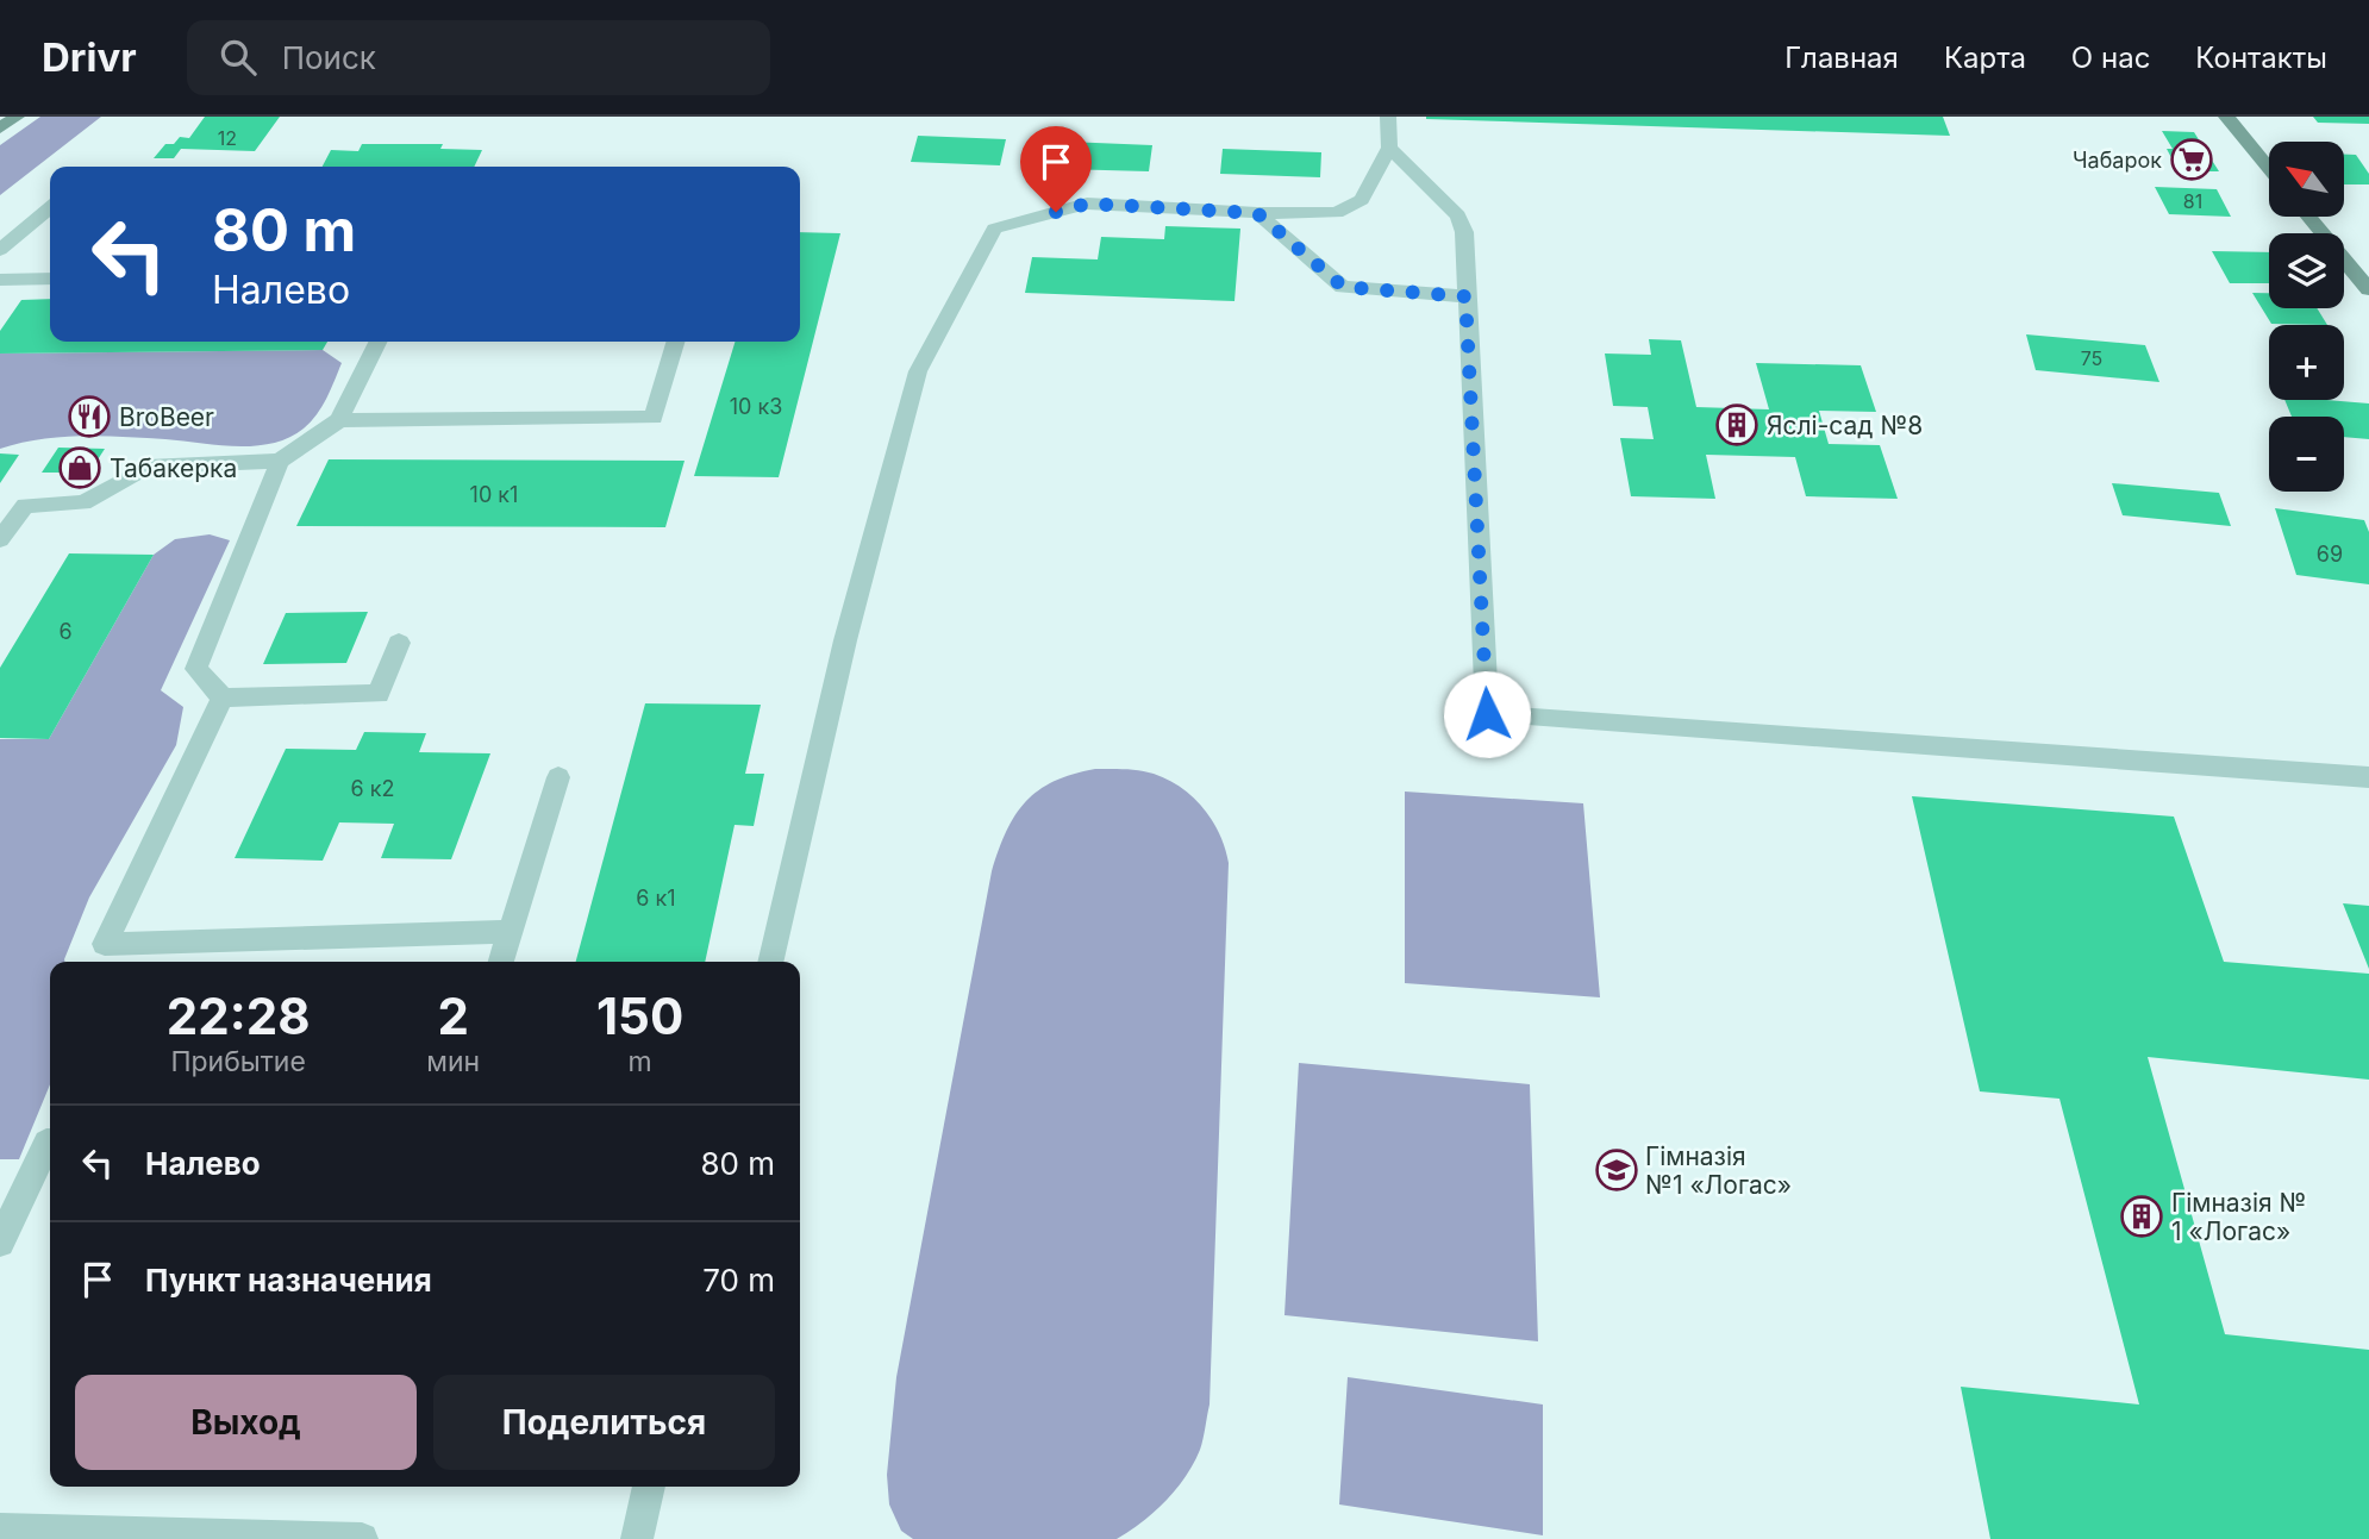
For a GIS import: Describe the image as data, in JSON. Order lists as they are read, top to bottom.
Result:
{
  "places": {
    "supermarket": ["Чабарок"],
    "restaurant": ["BroBeer"],
    "building": ["Яслі-сад №8", "Гімназія № 1 «Логас»"],
    "shop": ["Табакерка"],
    "school or university": ["Гімназія №1 «Логас»"]
  },
  "house_numbers": [
    "12",
    "81",
    "75",
    "10 к3",
    "10 к1",
    "69",
    "6",
    "6 к2",
    "6 к1"
  ],
  "north": "top left",
  "page": {
    "header": "Drivr",
    "search": "Поиск",
    "nav": [
      "Главная",
      "Карта",
      "О нас",
      "Контакты"
    ],
    "map_buttons": ["+", "−"],
    "turn": ["80 m", "Налево"],
    "eta": [
      "22:28",
      "Прибытие",
      "2",
      "мин",
      "150",
      "m"
    ],
    "list": [
      {
        "name": "Налево",
        "value": "80 m"
      },
      {
        "name": "Пункт назначения",
        "value": "70 m"
      }
    ],
    "buttons": ["Выход", "Поделиться"]
  }
}
